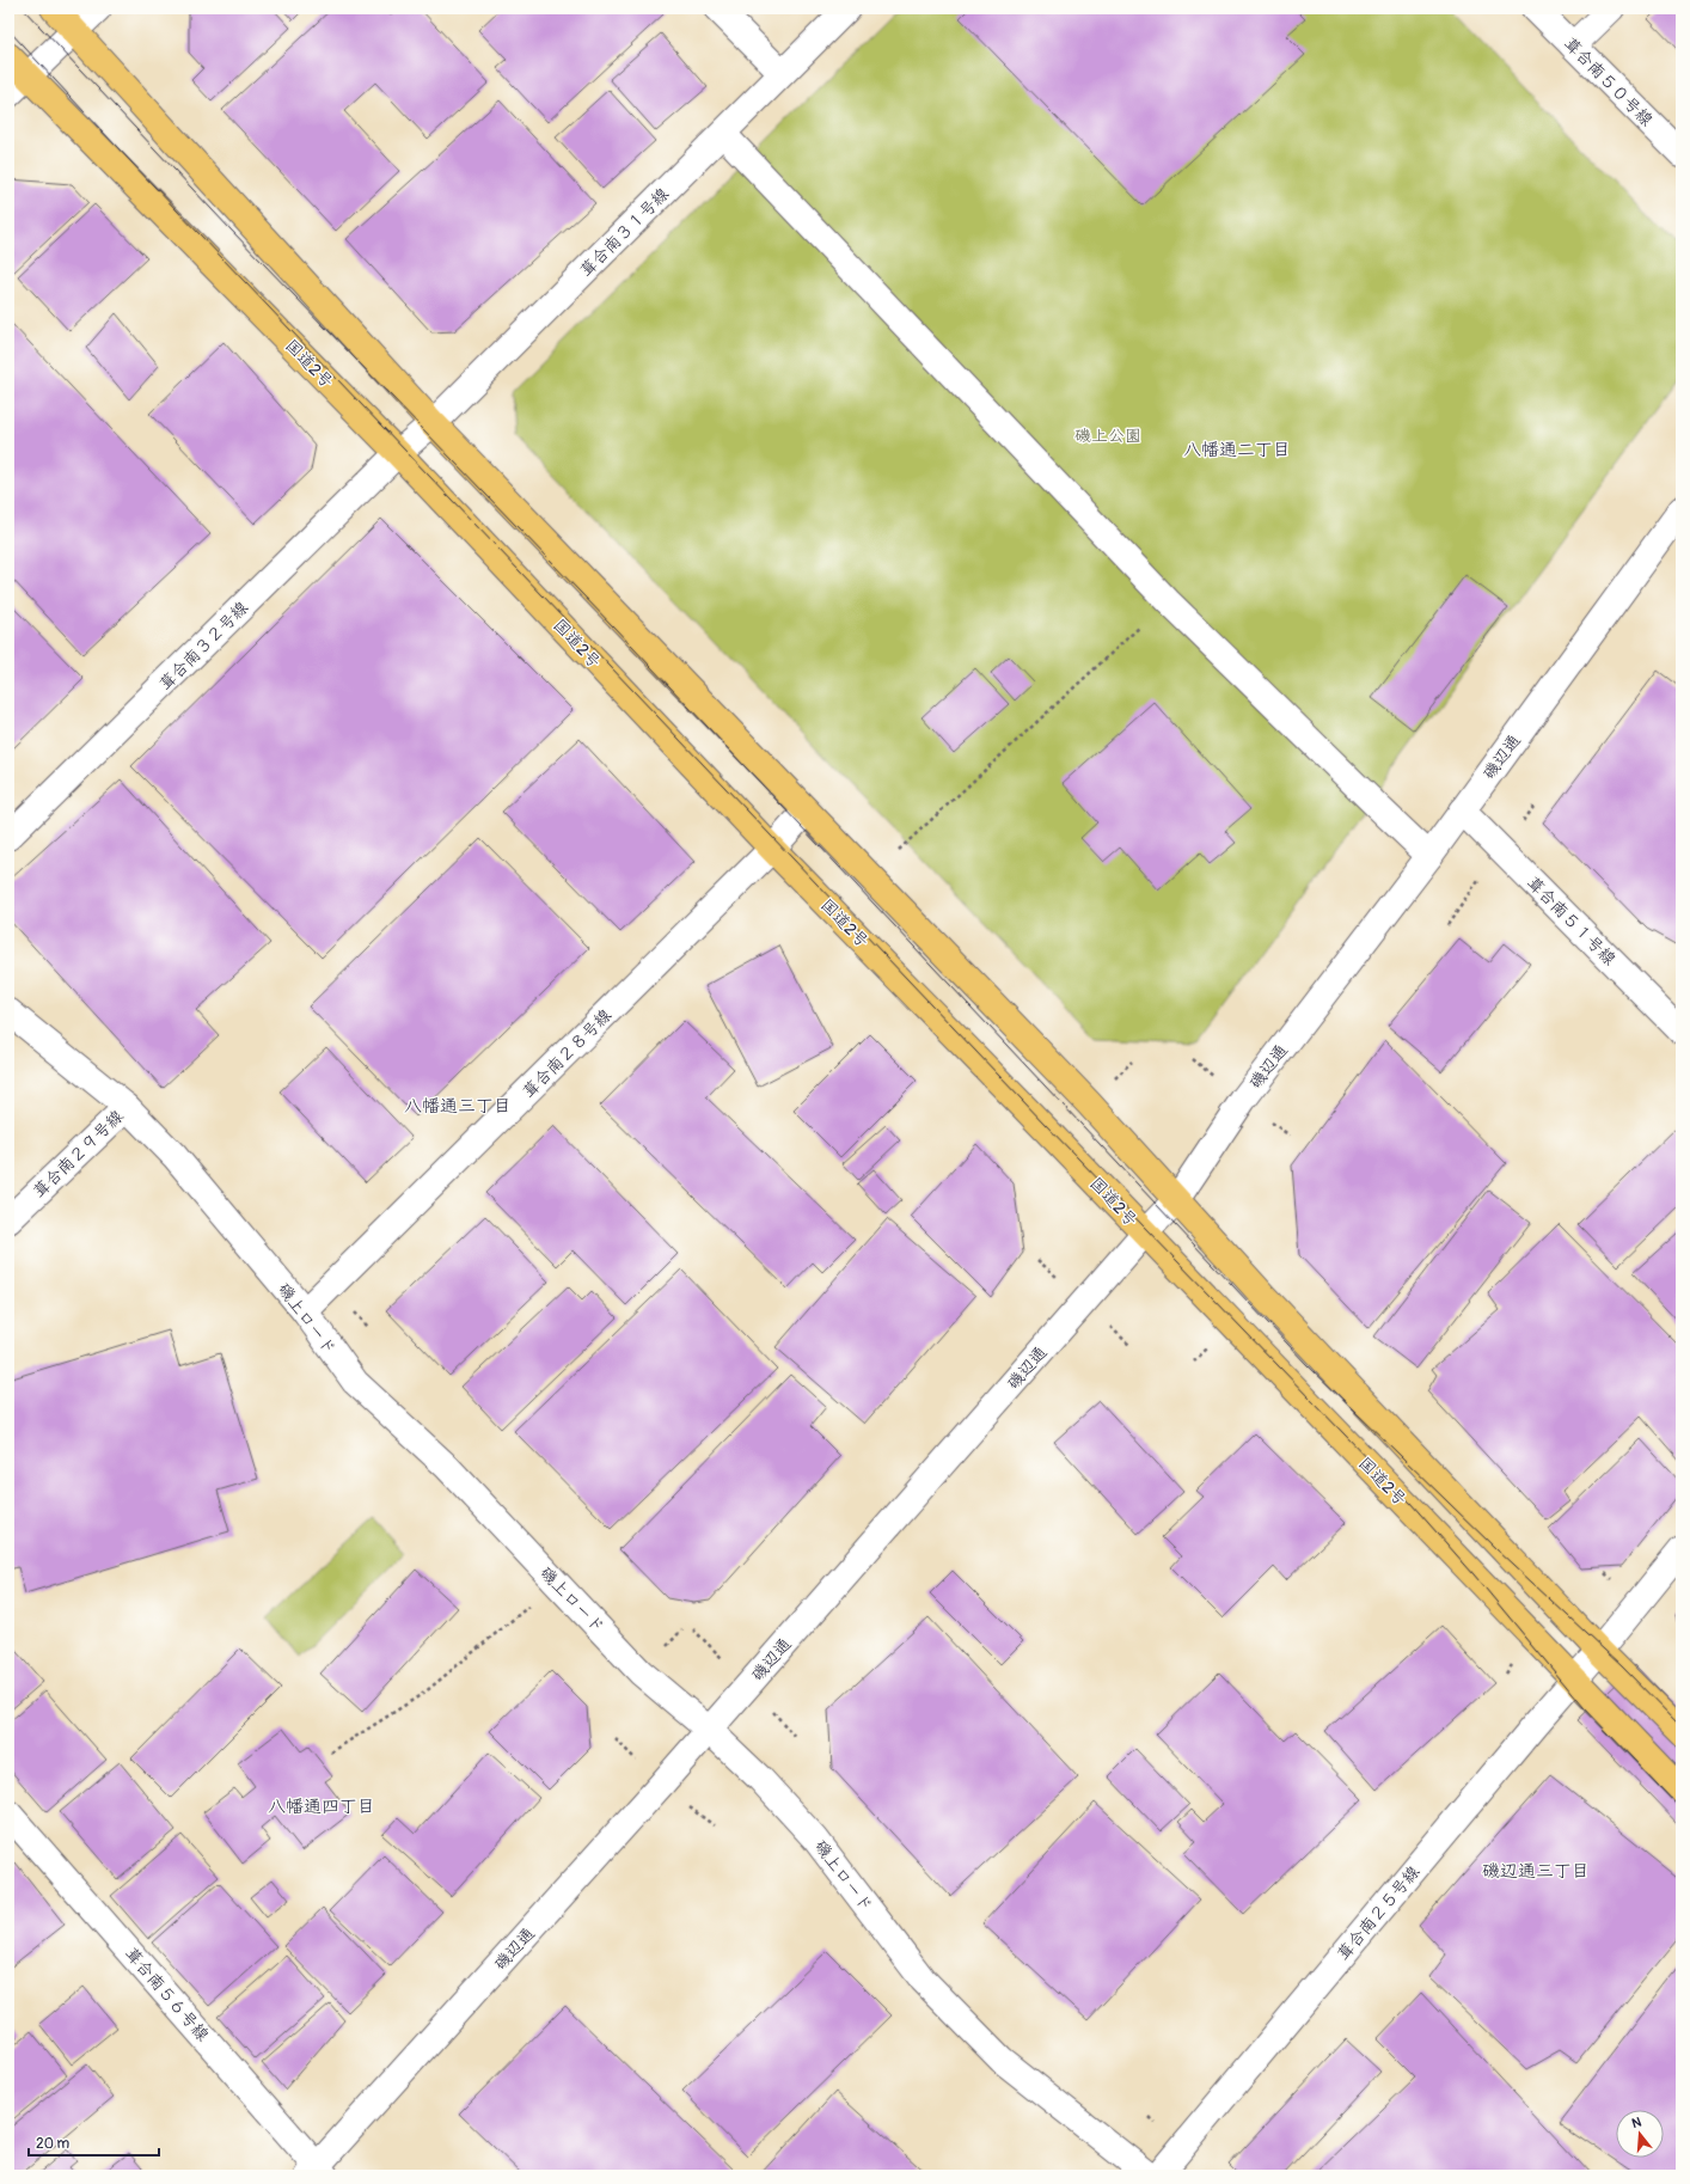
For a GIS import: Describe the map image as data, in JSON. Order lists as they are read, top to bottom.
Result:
{
  "streets": {
    "highway": ["国道2号"],
    "street": [
      "葺合南５０号線",
      "葺合南３１号線",
      "葺合南３２号線",
      "磯辺通",
      "葺合南５１号線",
      "葺合南２８号線",
      "葺合南２９号線",
      "磯上ロード",
      "葺合南２５号線",
      "葺合南５６号線"
    ]
  },
  "crossings": [
    ["葺合南３１号線", "国道2号"],
    ["葺合南３１号線", "葺合南３２号線"],
    ["国道2号", "葺合南３２号線"],
    ["国道2号", "磯辺通"],
    ["国道2号", "葺合南２８号線"],
    ["国道2号", "葺合南２５号線"],
    ["磯辺通", "葺合南５１号線"],
    ["磯辺通", "磯上ロード"],
    ["磯辺通", "葺合南５６号線"],
    ["葺合南２８号線", "磯上ロード"],
    ["葺合南２９号線", "磯上ロード"]
  ],
  "districts": [
    "八幡通二丁目",
    "八幡通三丁目",
    "八幡通四丁目",
    "磯辺通三丁目"
  ],
  "parks": ["磯上公園"],
  "scale_bar": "20 m",
  "north": "top"
}
